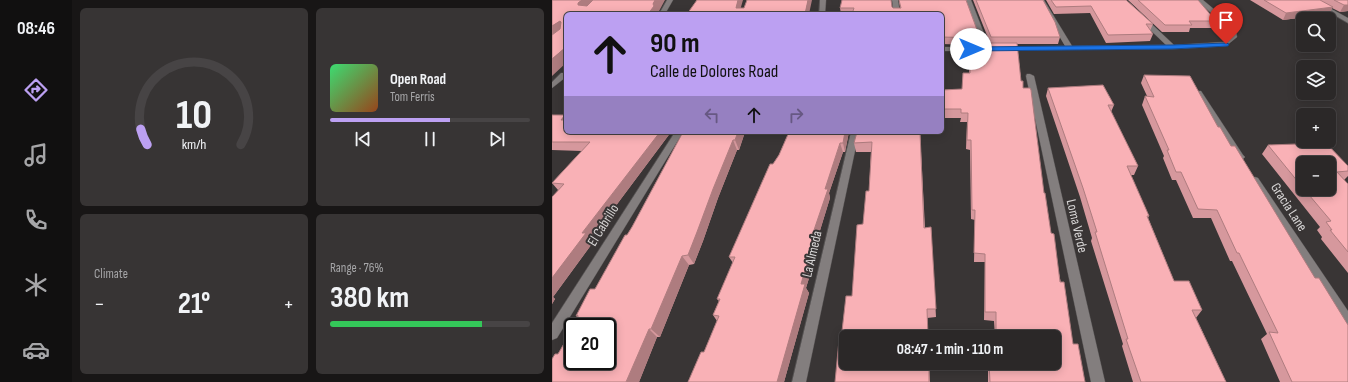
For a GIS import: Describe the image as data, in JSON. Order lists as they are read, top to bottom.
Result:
{
  "streets": {
    "street": [
      "Gracia Lane",
      "El Cabrillo",
      "Loma Verde",
      "La Almeda"
    ]
  },
  "page": {
    "tabs": "08:46",
    "map_buttons": ["+", "−"],
    "turn": ["90 m", "Calle de Dolores Road"],
    "song": ["Open Road", "Tom Ferris"],
    "tile": [
      "Climate",
      ["Range · 76%", "380 km"]
    ],
    "heat": ["−", "21°", "+"],
    "limit": "20",
    "trip": "08:47 · 1 min · 110 m",
    "gauge": ["10", "km/h"]
  }
}
